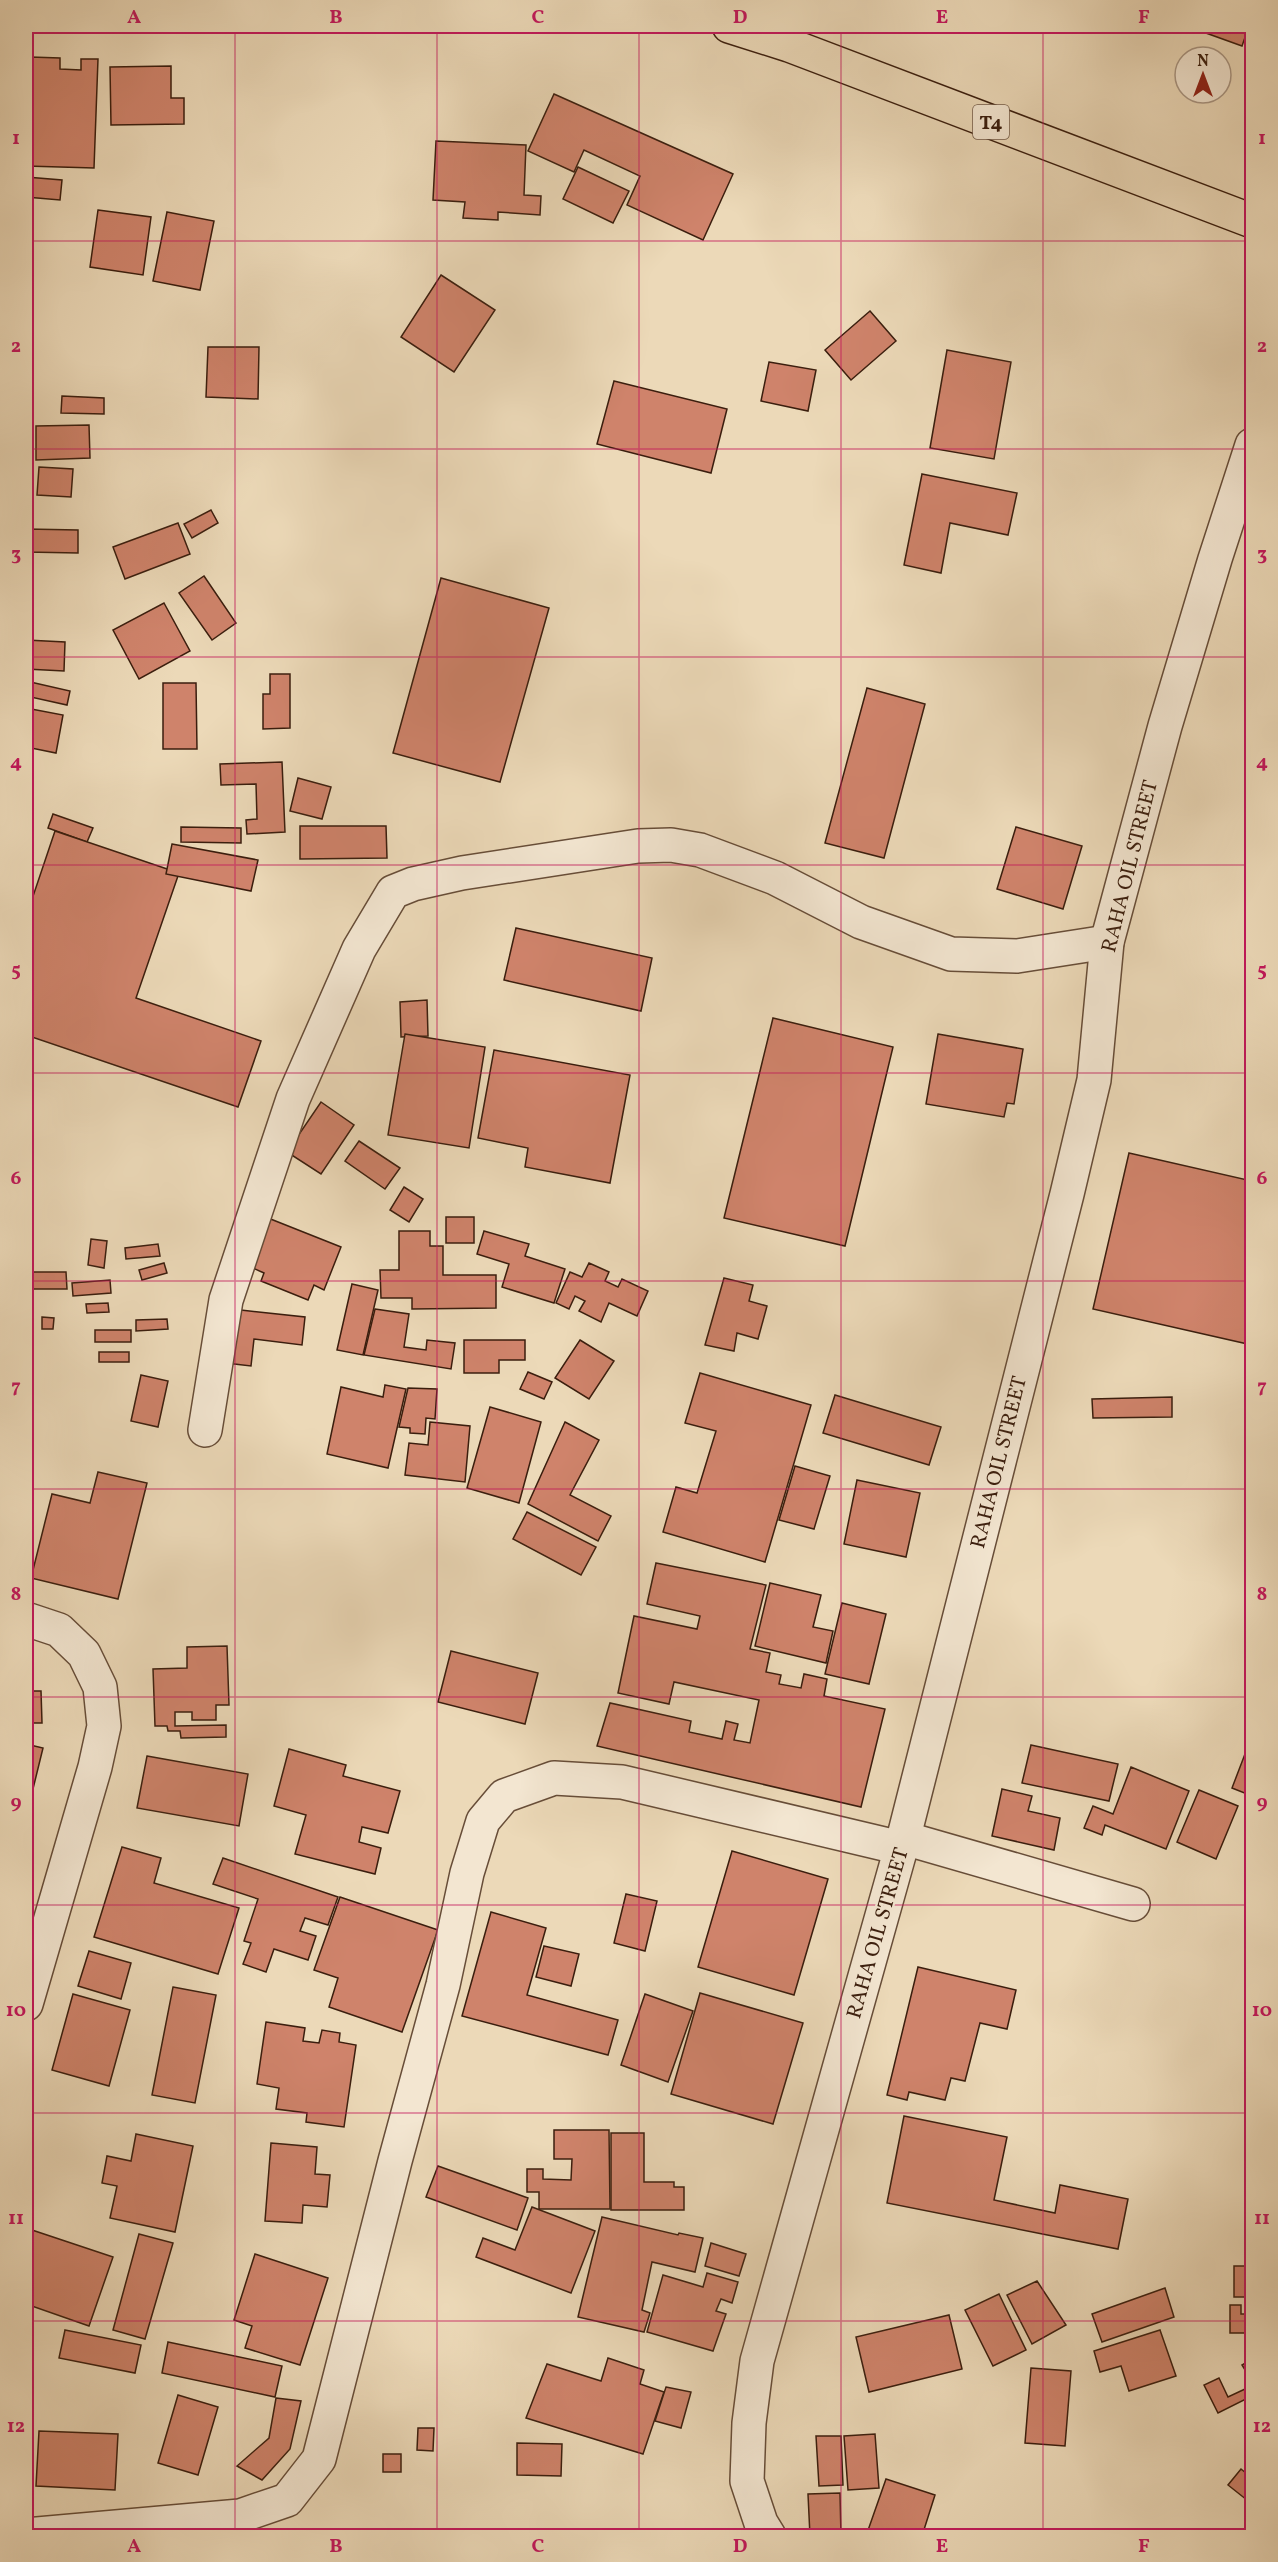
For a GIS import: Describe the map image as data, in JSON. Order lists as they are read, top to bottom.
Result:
{
  "streets": {
    "highway": ["T4"],
    "street": ["RAHA OIL STREET"]
  },
  "north": "top",
  "grid": {
    "columns": [
      "A",
      "B",
      "C",
      "D",
      "E",
      "F"
    ],
    "rows": [
      "1",
      "2",
      "3",
      "4",
      "5",
      "6",
      "7",
      "8",
      "9",
      "10",
      "11",
      "12"
    ]
  }
}
